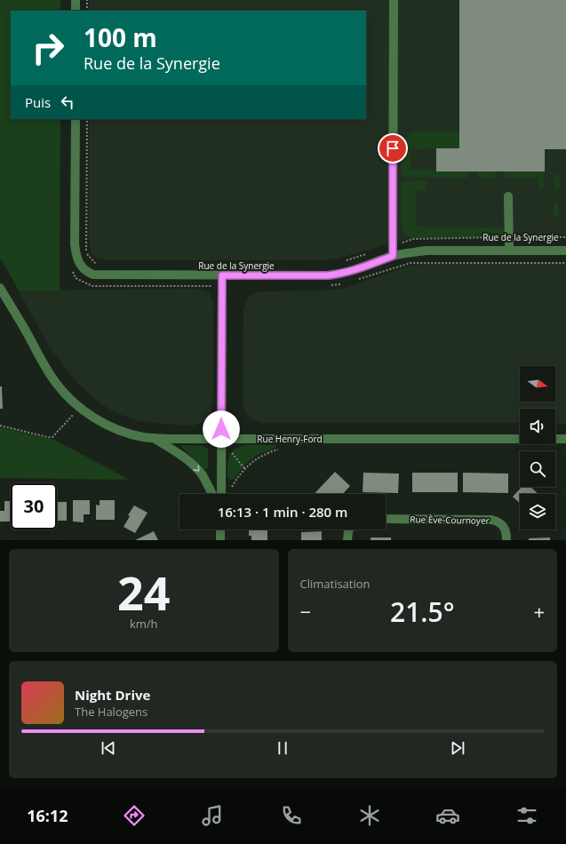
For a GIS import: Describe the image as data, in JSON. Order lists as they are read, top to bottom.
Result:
{
  "streets": {
    "street": ["Rue de la Synergie", "Rue Henry-Ford", "Rue Ève-Cournoyer"]
  },
  "crossings": [
    ["Rue de la Synergie", "Rue Henry-Ford"]
  ],
  "north": "right",
  "page": {
    "turn": ["100 m", "Rue de la Synergie"],
    "then": "Puis",
    "limit": "30",
    "trip": "16:13 · 1 min · 280 m",
    "tile": [
      ["24", "km/h"],
      "Climatisation"
    ],
    "heat": ["−", "21.5°", "+"],
    "song": ["Night Drive", "The Halogens"],
    "tabs": "16:12"
  }
}
